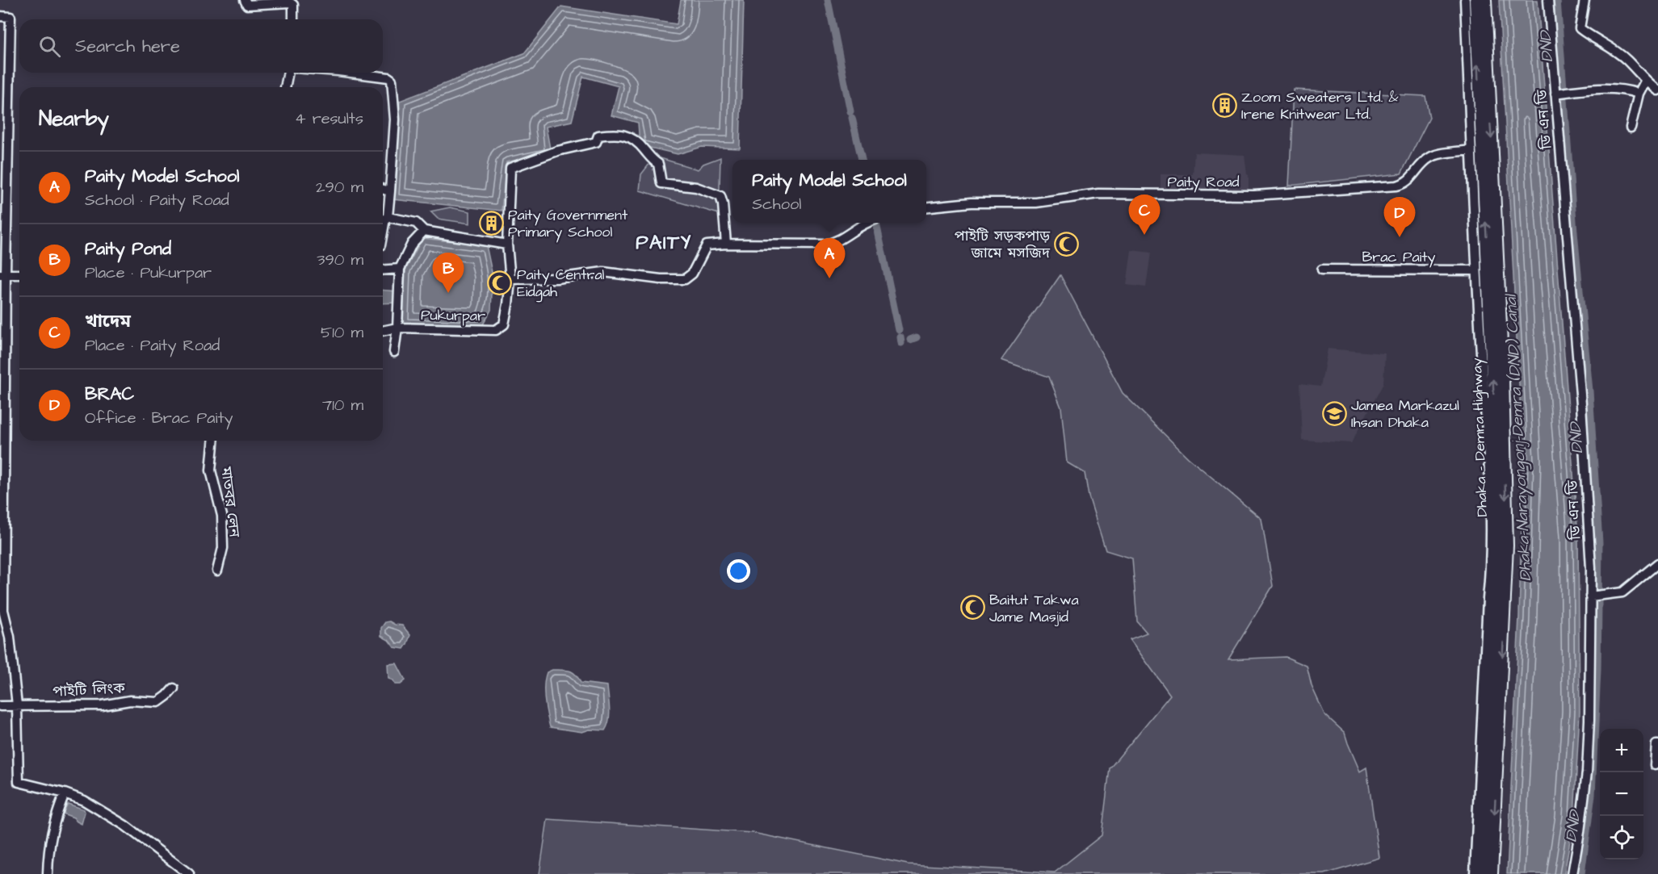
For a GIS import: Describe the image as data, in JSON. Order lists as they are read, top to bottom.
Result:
{
  "streets": {
    "main road": ["Dhaka - Demra Highway"],
    "street": [
      "ডি এন ডি",
      "Paity Road",
      "Brac Paity",
      "Pukurpar",
      "মাতবর লেন",
      "পাইটি লিংক"
    ]
  },
  "districts": ["PAITY"],
  "water": ["DND", "Dhaka-Narayongonj-Demra (DND) Canal"],
  "places": {
    "building": ["Zoom Sweaters Ltd. & Irene Knitwear Ltd.", "Paity Government Primary School"],
    "mosque": ["পাইটি সড়কপাড় জামে মসজিদ", "Paity Central Eidgah", "Baitut Takwa Jame Masjid"],
    "school or university": ["Jamea Markazul Ihsan Dhaka"]
  },
  "page": {
    "search": "Search here",
    "heading": ["Nearby", "4 results"],
    "list": [
      {
        "mark": "A",
        "name": "Paity Model School",
        "note": "School · Paity Road",
        "value": "290 m"
      },
      {
        "mark": "B",
        "name": "Paity Pond",
        "note": "Place · Pukurpar",
        "value": "390 m"
      },
      {
        "mark": "C",
        "name": "খাদেম",
        "note": "Place · Paity Road",
        "value": "510 m"
      },
      {
        "mark": "D",
        "name": "BRAC",
        "note": "Office · Brac Paity",
        "value": "710 m"
      }
    ],
    "popup": ["Paity Model School", "School"],
    "pins": [
      "C",
      "D",
      "A",
      "B"
    ],
    "map_buttons": ["+", "−"]
  }
}
